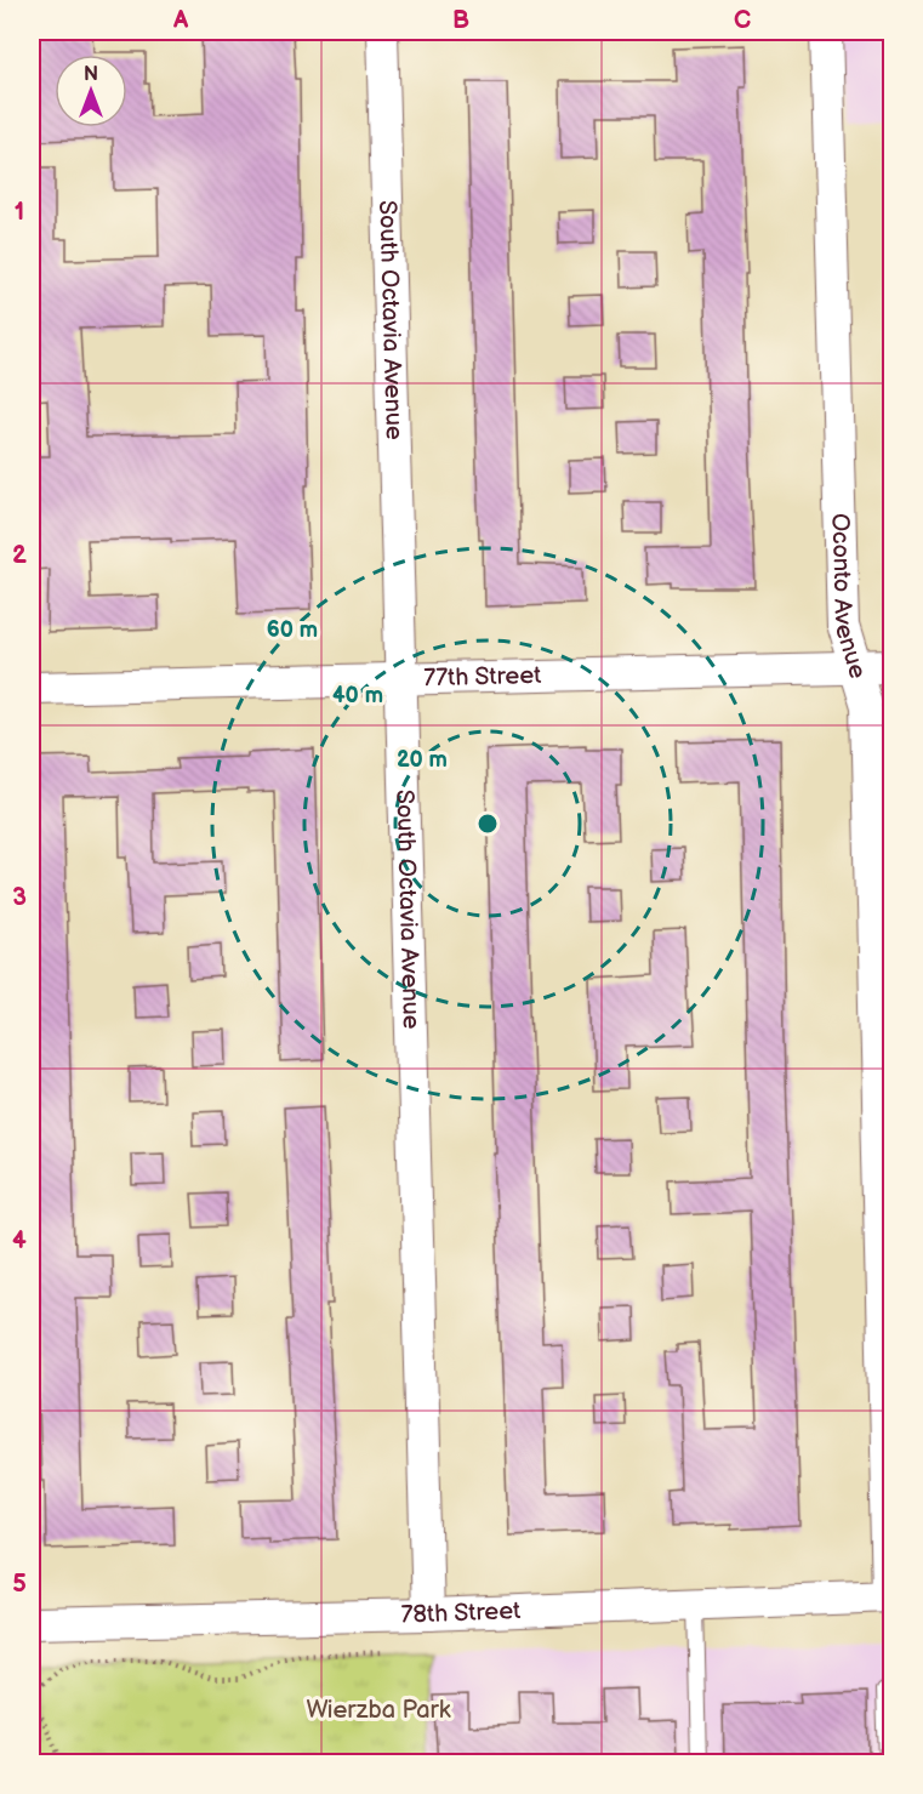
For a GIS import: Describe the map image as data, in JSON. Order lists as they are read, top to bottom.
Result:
{
  "streets": {
    "street": [
      "South Octavia Avenue",
      "Oconto Avenue",
      "77th Street",
      "78th Street"
    ]
  },
  "crossings": [
    ["South Octavia Avenue", "77th Street"],
    ["South Octavia Avenue", "78th Street"],
    ["Oconto Avenue", "77th Street"],
    ["Oconto Avenue", "78th Street"]
  ],
  "parks": ["Wierzba Park"],
  "north": "top",
  "grid": {
    "columns": ["A", "B", "C"],
    "rows": [
      "1",
      "2",
      "3",
      "4",
      "5"
    ]
  },
  "rings": ["60 m", "40 m", "20 m"]
}
